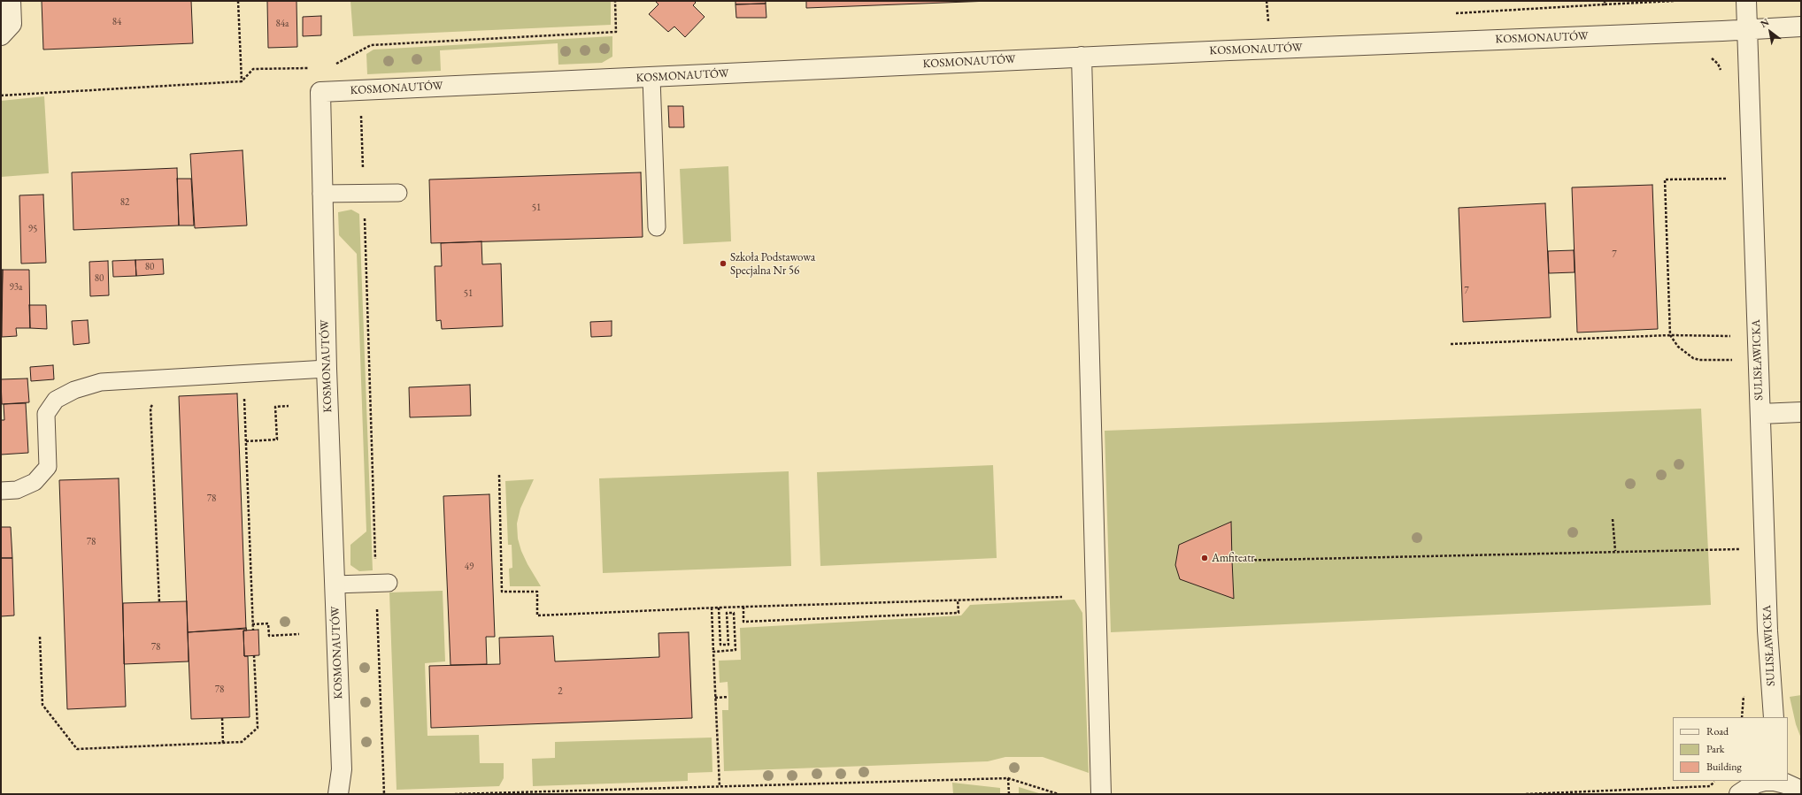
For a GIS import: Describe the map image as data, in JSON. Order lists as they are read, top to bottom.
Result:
{
  "streets": {
    "street": ["KOSMONAUTÓW", "SULISŁAWICKA"]
  },
  "crossings": [
    ["KOSMONAUTÓW", "SULISŁAWICKA"]
  ],
  "places": ["Szkoła Podstawowa Specjalna Nr 56", "Amfiteatr"],
  "house_numbers": [
    "84",
    "84a",
    "82",
    "51",
    "95",
    "7",
    "80",
    "80",
    "93a",
    "7",
    "51",
    "78",
    "78",
    "49",
    "78",
    "78",
    "2"
  ],
  "legend": ["Road", "Park", "Building"],
  "north": "top left"
}
